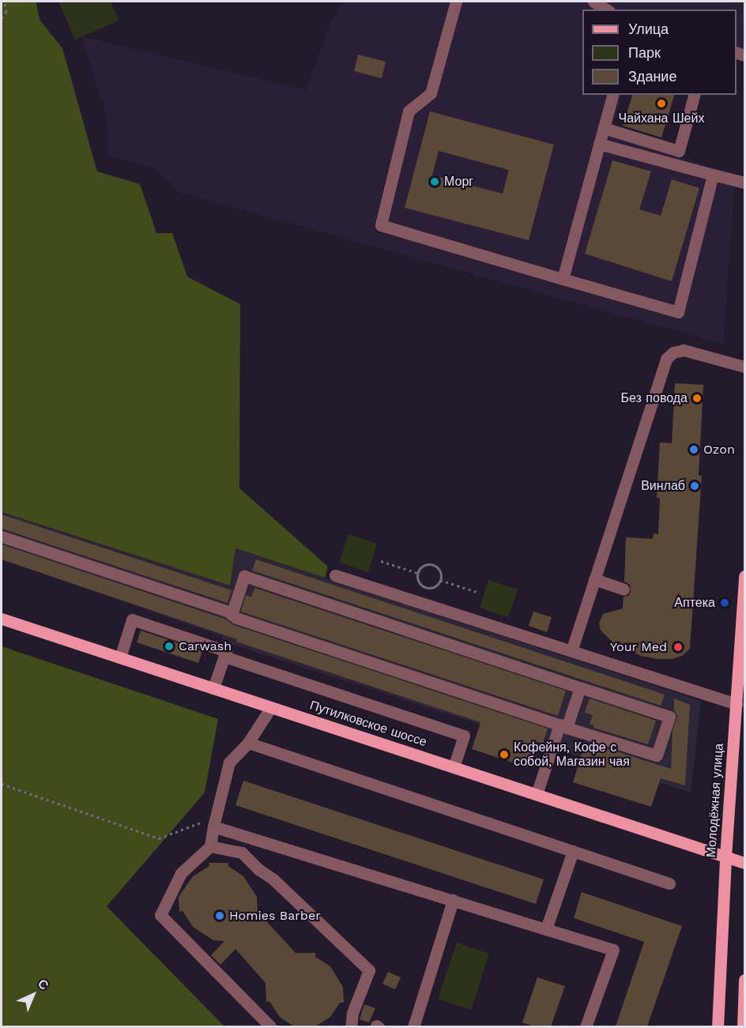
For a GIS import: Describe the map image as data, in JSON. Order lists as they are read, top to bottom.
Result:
{
  "streets": {
    "main road": ["Путилковское шоссе", "Молодёжная улица"]
  },
  "crossings": [
    ["Путилковское шоссе", "Молодёжная улица"]
  ],
  "places": [
    "Чайхана Шейх",
    "Морг",
    "Без повода",
    "Ozon",
    "Винлаб",
    "Аптека",
    "Carwash",
    "Your Med",
    "Кофейня, Кофе с собой, Магазин чая",
    "Homies Barber"
  ],
  "legend": ["Улица", "Парк", "Здание"],
  "north": "top right"
}
